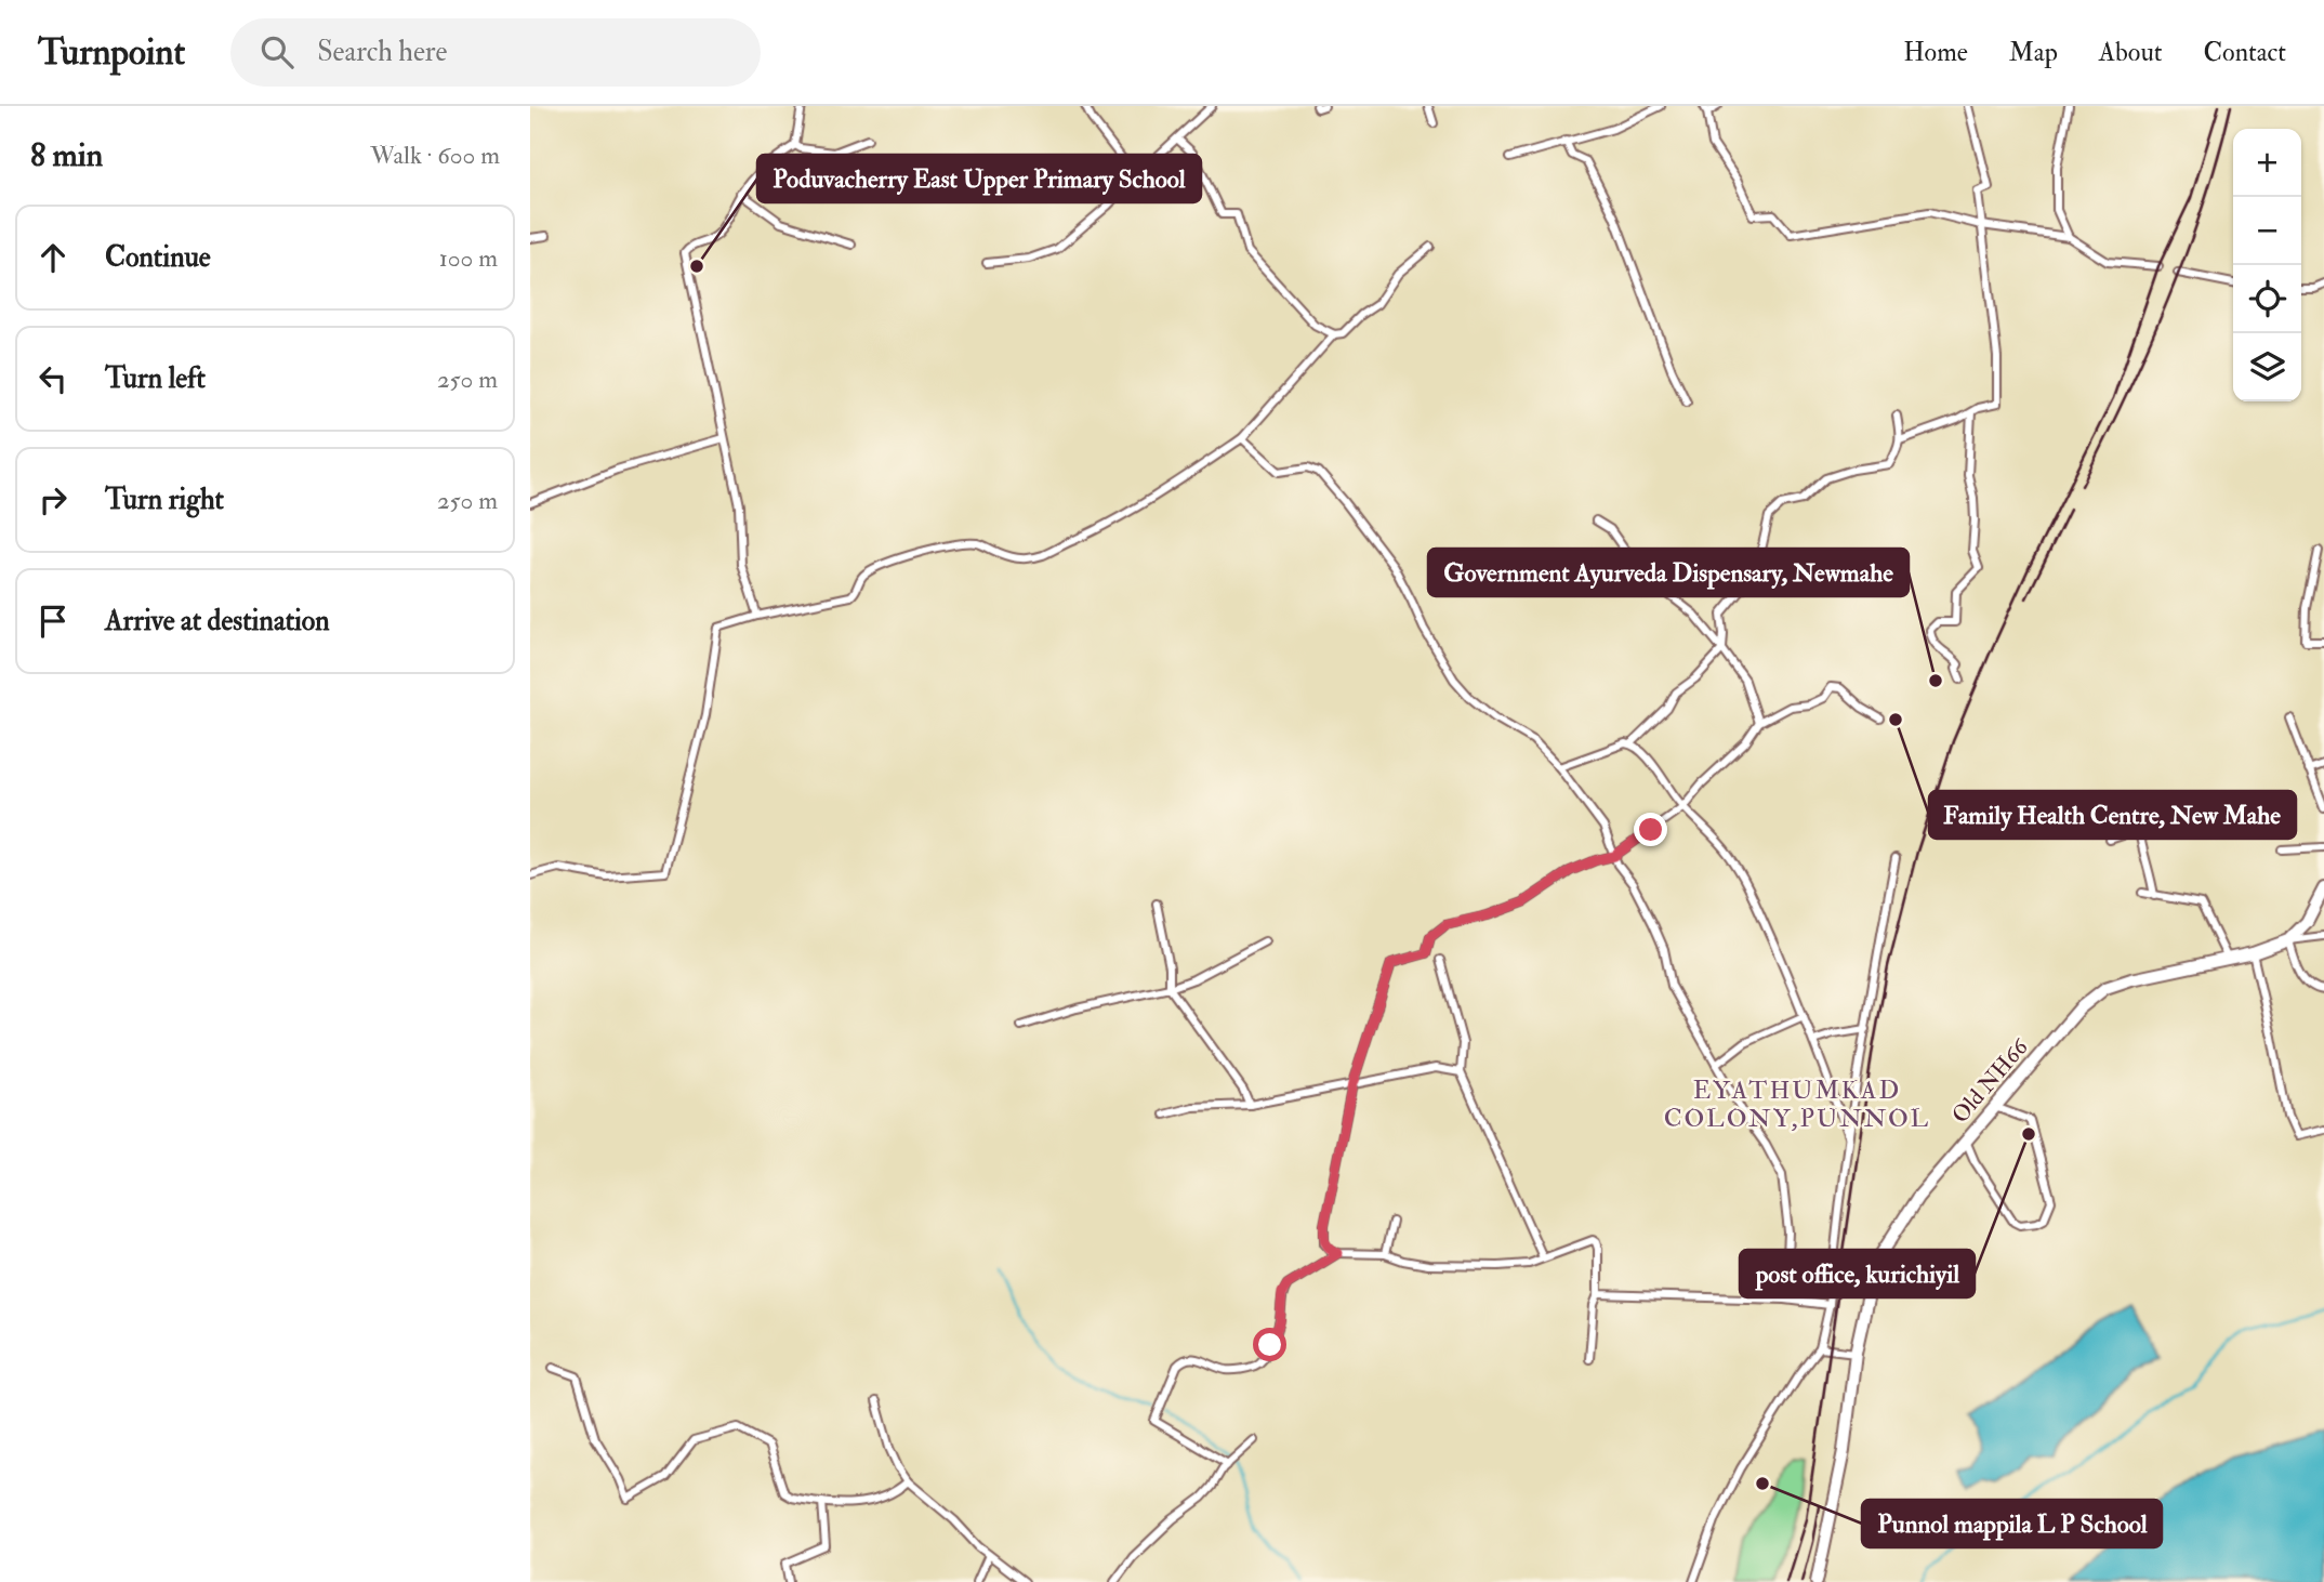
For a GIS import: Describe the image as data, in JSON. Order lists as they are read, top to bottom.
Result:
{
  "streets": {
    "main road": ["Old NH66"]
  },
  "districts": ["EYATHUMKAD COLONY,PUNNOL"],
  "places": [
    "Poduvacherry East Upper Primary School",
    "Government Ayurveda Dispensary, Newmahe",
    "Family Health Centre, New Mahe",
    "post office, kurichiyil",
    "Punnol mappila L P School"
  ],
  "page": {
    "header": "Turnpoint",
    "search": "Search here",
    "nav": [
      "Home",
      "Map",
      "About",
      "Contact"
    ],
    "heading": ["8 min", "Walk · 600 m"],
    "map_buttons": ["+", "−"],
    "list": [
      ["Continue", "100 m"],
      ["Turn left", "250 m"],
      ["Turn right", "250 m"],
      "Arrive at destination"
    ]
  }
}
